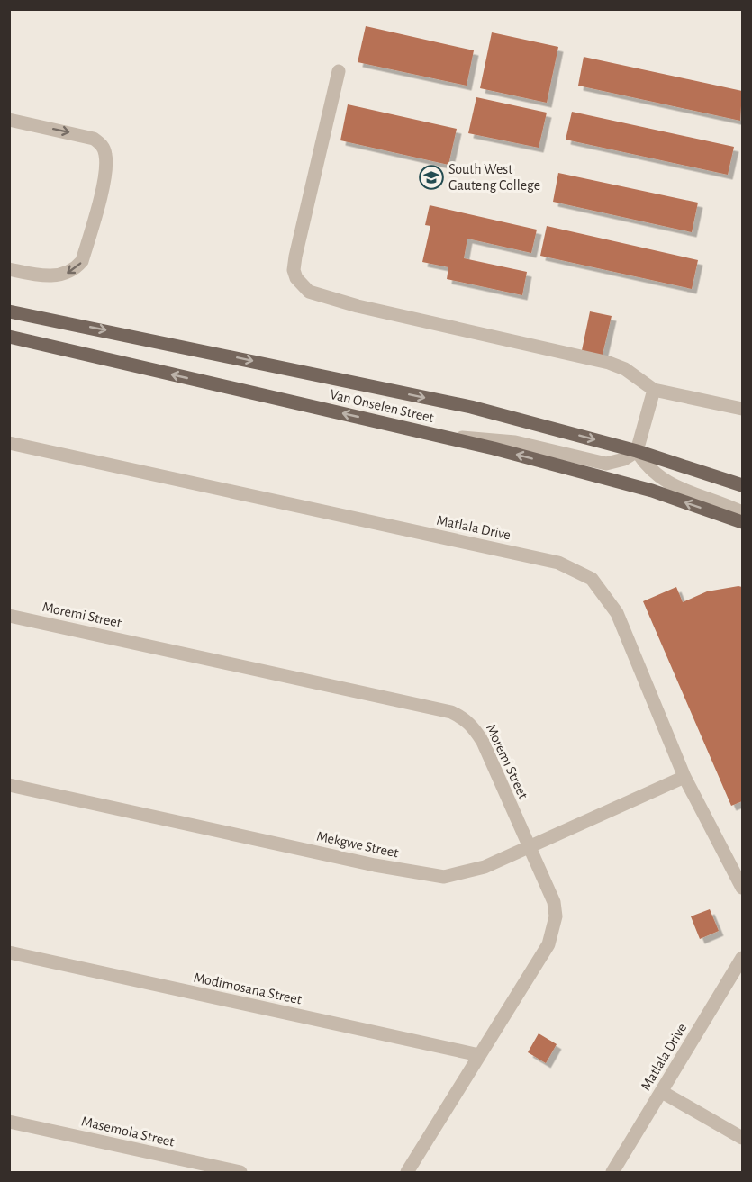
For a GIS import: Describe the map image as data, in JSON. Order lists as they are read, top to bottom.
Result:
{
  "streets": {
    "main road": ["Van Onselen Street"],
    "street": [
      "Matlala Drive",
      "Moremi Street",
      "Mekgwe Street",
      "Modimosana Street",
      "Masemola Street"
    ]
  },
  "crossings": [
    ["Matlala Drive", "Mekgwe Street"],
    ["Moremi Street", "Mekgwe Street"],
    ["Moremi Street", "Modimosana Street"]
  ],
  "places": {
    "school or university": ["South West Gauteng College"]
  }
}
